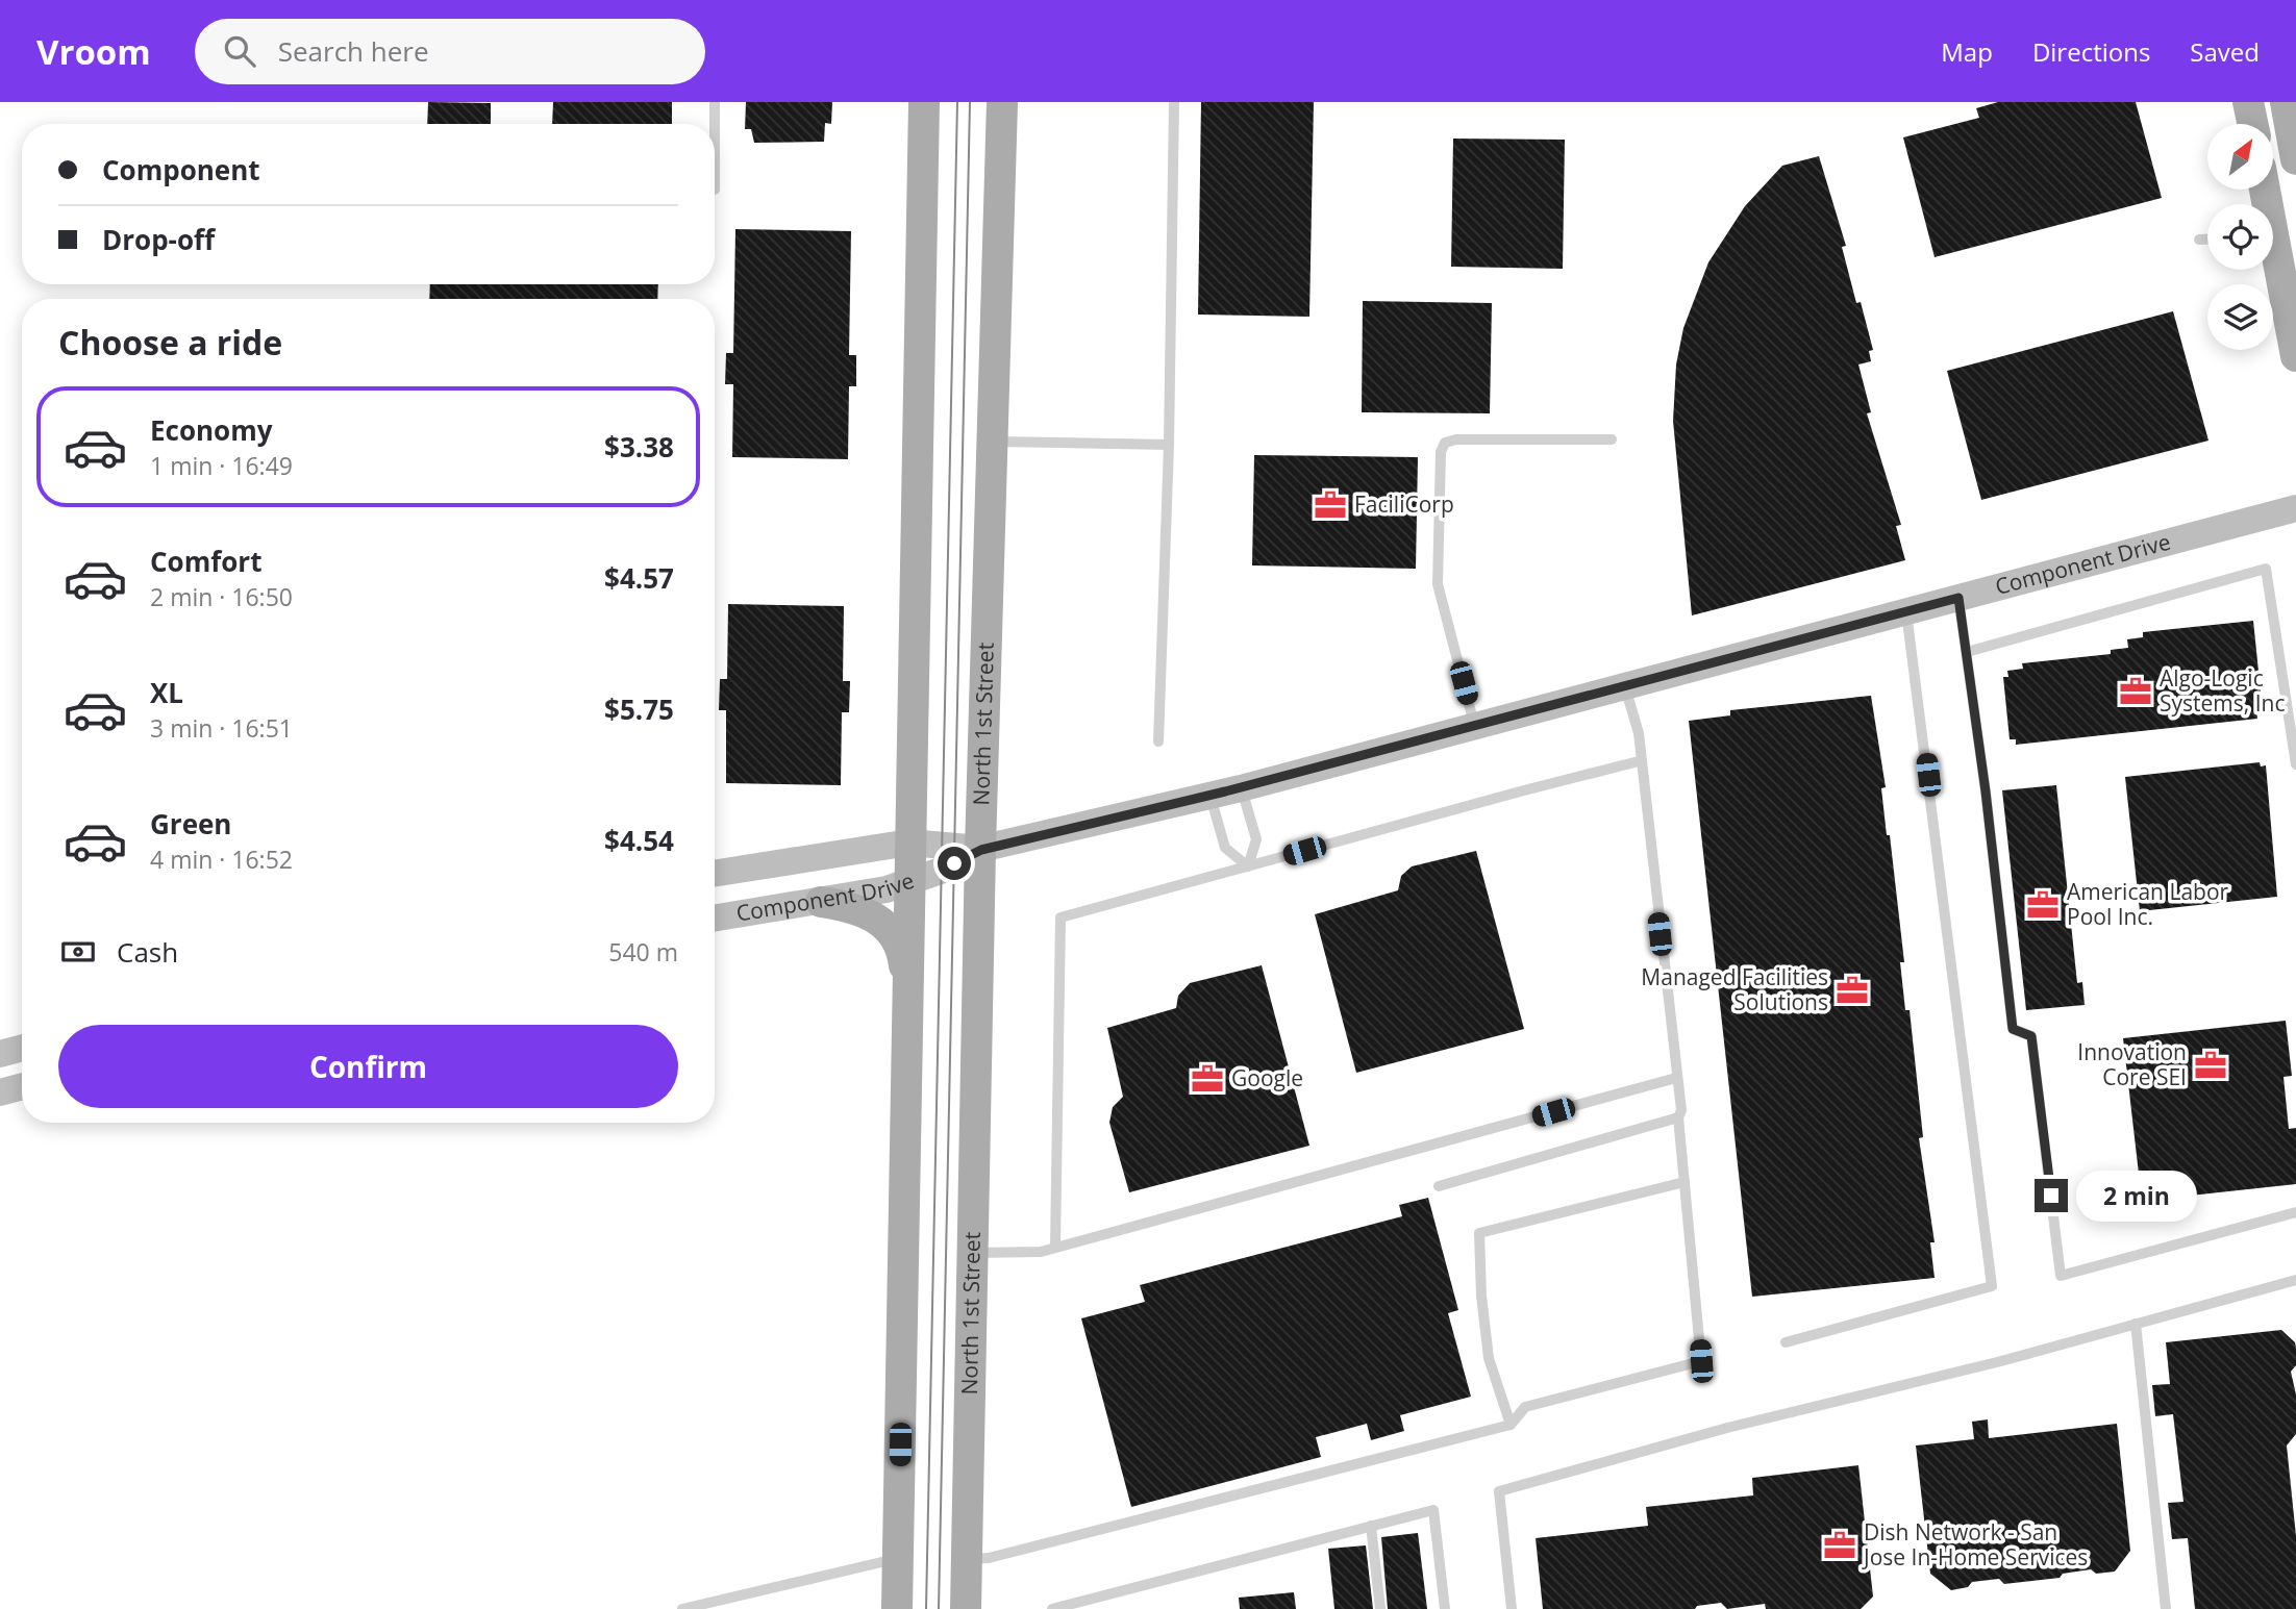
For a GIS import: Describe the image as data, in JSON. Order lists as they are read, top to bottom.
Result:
{
  "streets": {
    "main road": ["North 1st Street"],
    "street": ["Component Drive"]
  },
  "crossings": [
    ["Component Drive", "North 1st Street"]
  ],
  "places": {
    "office": [
      "FaciliCorp",
      "Algo-Logic Systems, Inc",
      "American Labor Pool Inc.",
      "Managed Facilities Solutions",
      "Innovation Core SEI",
      "Google",
      "Dish Network - San Jose In-Home Services"
    ]
  },
  "north": "top right",
  "page": {
    "header": "Vroom",
    "search": "Search here",
    "nav": ["Map", "Directions", "Saved"],
    "banner": ["Component", "Drop-off"],
    "heading": "Choose a ride",
    "list": [
      {
        "name": "Economy",
        "note": "1 min · 16:49",
        "value": "$3.38"
      },
      {
        "name": "Comfort",
        "note": "2 min · 16:50",
        "value": "$4.57"
      },
      {
        "name": "XL",
        "note": "3 min · 16:51",
        "value": "$5.75"
      },
      {
        "name": "Green",
        "note": "4 min · 16:52",
        "value": "$4.54"
      }
    ],
    "pay": ["Cash", "540 m"],
    "buttons": "Confirm",
    "bubble": "2 min"
  }
}
